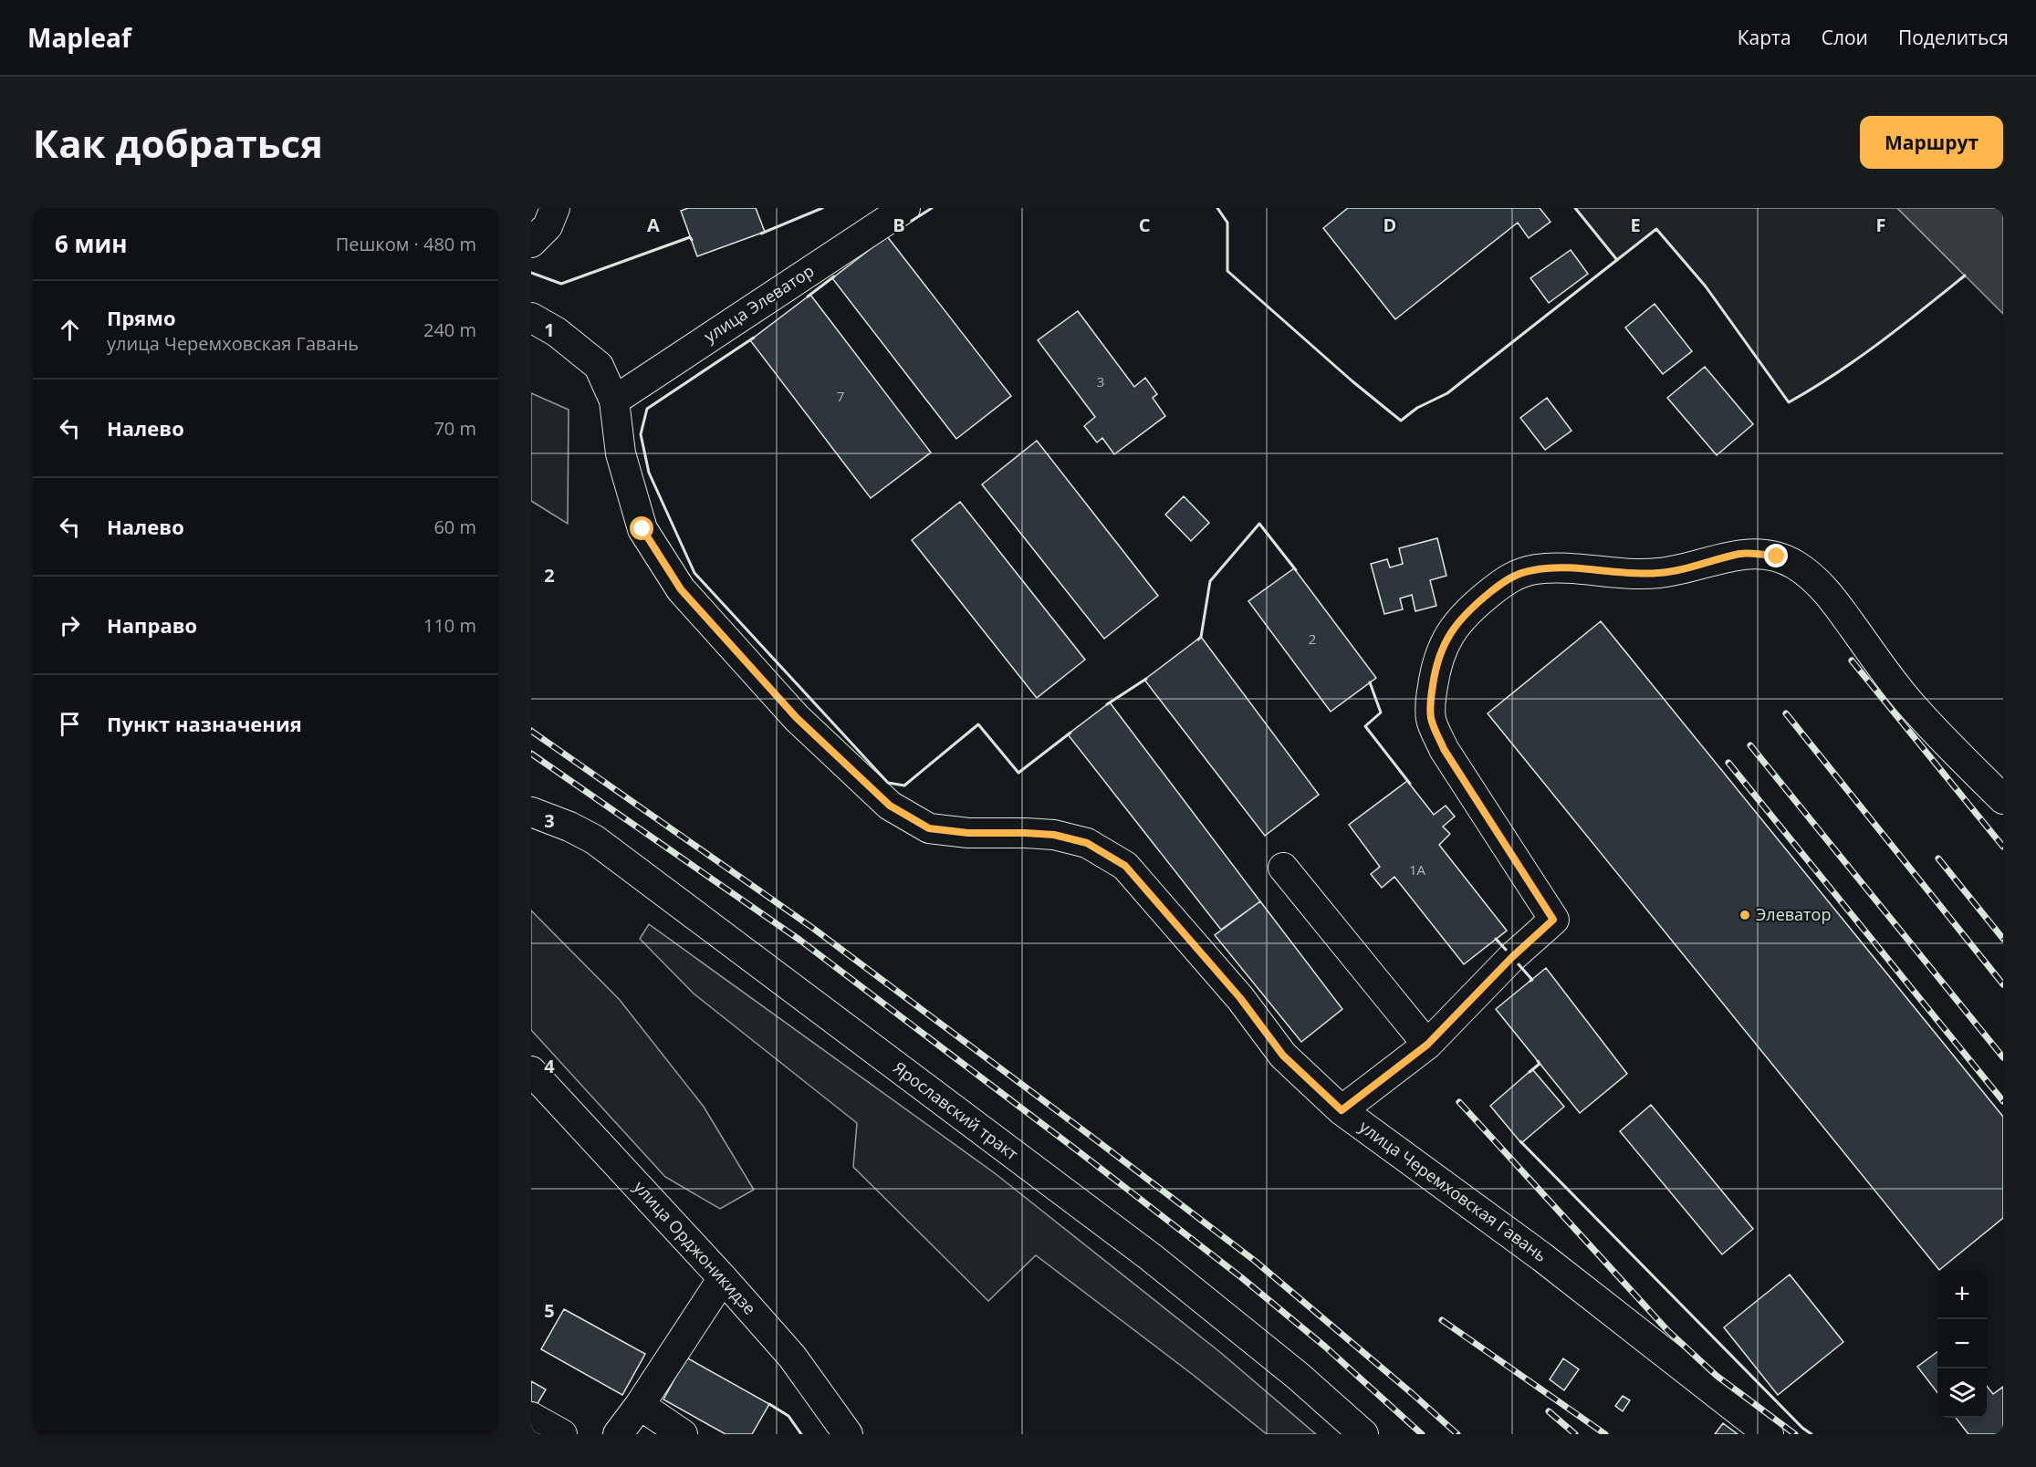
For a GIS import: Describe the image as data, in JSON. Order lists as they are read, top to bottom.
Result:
{
  "streets": {
    "street": [
      "улица Элеватор",
      "Ярославский тракт",
      "улица Черемховская Гавань",
      "улица Орджоникидзе"
    ]
  },
  "crossings": [
    ["улица Элеватор", "улица Черемховская Гавань"]
  ],
  "places": ["Элеватор"],
  "house_numbers": [
    "3",
    "7",
    "2",
    "1А"
  ],
  "page": {
    "header": "Mapleaf",
    "nav": ["Карта", "Слои", "Поделиться"],
    "buttons": "Маршрут",
    "title": "Как добраться",
    "heading": ["6 мин", "Пешком · 480 m"],
    "list": [
      ["Прямо", "улица Черемховская Гавань", "240 m"],
      ["Налево", "70 m"],
      ["Налево", "60 m"],
      ["Направо", "110 m"],
      "Пункт назначения"
    ],
    "map_buttons": ["+", "−"]
  },
  "grid": {
    "columns": [
      "A",
      "B",
      "C",
      "D",
      "E",
      "F"
    ],
    "rows": [
      "1",
      "2",
      "3",
      "4",
      "5"
    ]
  }
}
